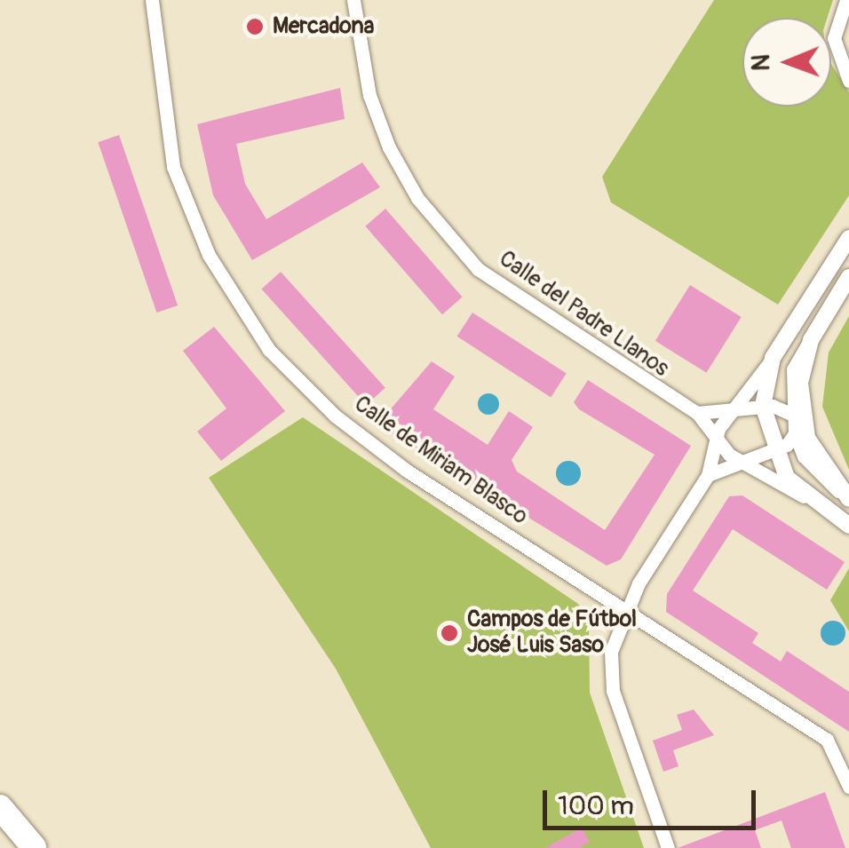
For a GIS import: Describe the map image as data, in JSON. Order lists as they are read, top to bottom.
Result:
{
  "streets": {
    "street": ["Calle del Padre Llanos", "Calle de Miriam Blasco"]
  },
  "places": ["Mercadona", "Campos de Fútbol José Luis Saso"],
  "scale_bar": "100 m",
  "north": "left"
}
